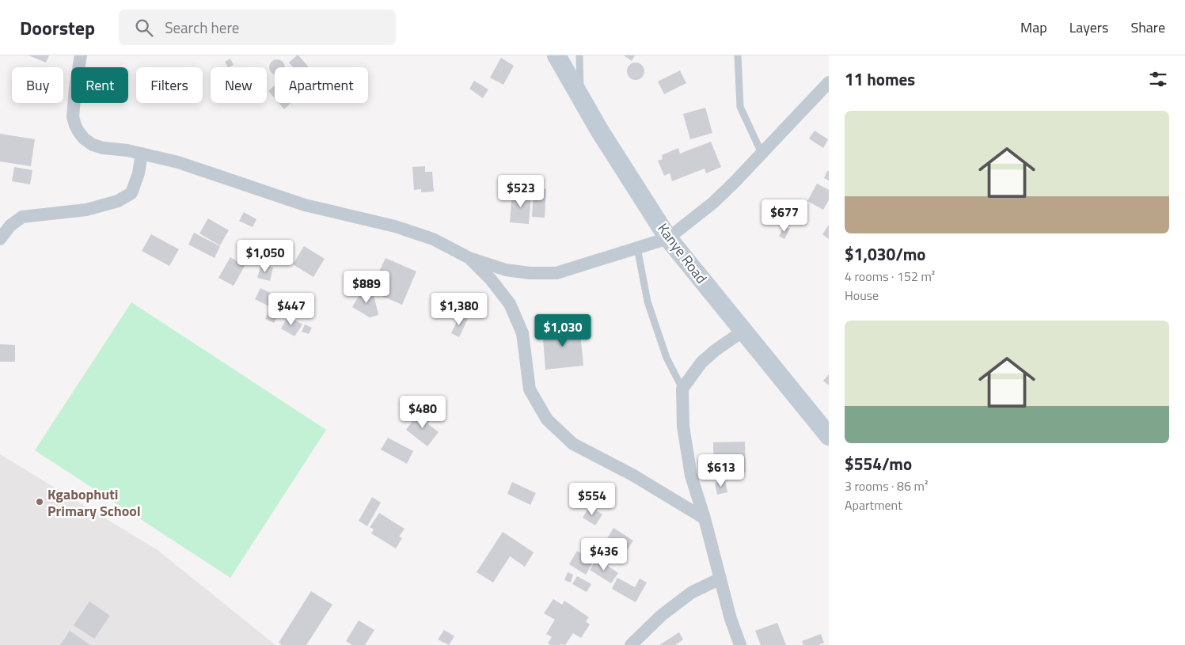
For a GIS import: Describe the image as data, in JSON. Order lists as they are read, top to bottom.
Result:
{
  "streets": {
    "main road": ["Kanye Road"]
  },
  "places": ["Kgabophuti Primary School"],
  "page": {
    "header": "Doorstep",
    "search": "Search here",
    "nav": ["Map", "Layers", "Share"],
    "heading": "11 homes",
    "chip": [
      "Buy",
      "Rent",
      "Filters",
      "New",
      "Apartment"
    ],
    "list": [
      {
        "name": "$1,030/mo",
        "note": "4 rooms · 152 m² · House"
      },
      {
        "name": "$554/mo",
        "note": "3 rooms · 86 m² · Apartment"
      }
    ],
    "price": [
      "$523",
      "$677",
      "$1,050",
      "$889",
      "$447",
      "$1,380",
      "$1,030",
      "$480",
      "$613",
      "$554",
      "$436"
    ]
  }
}
